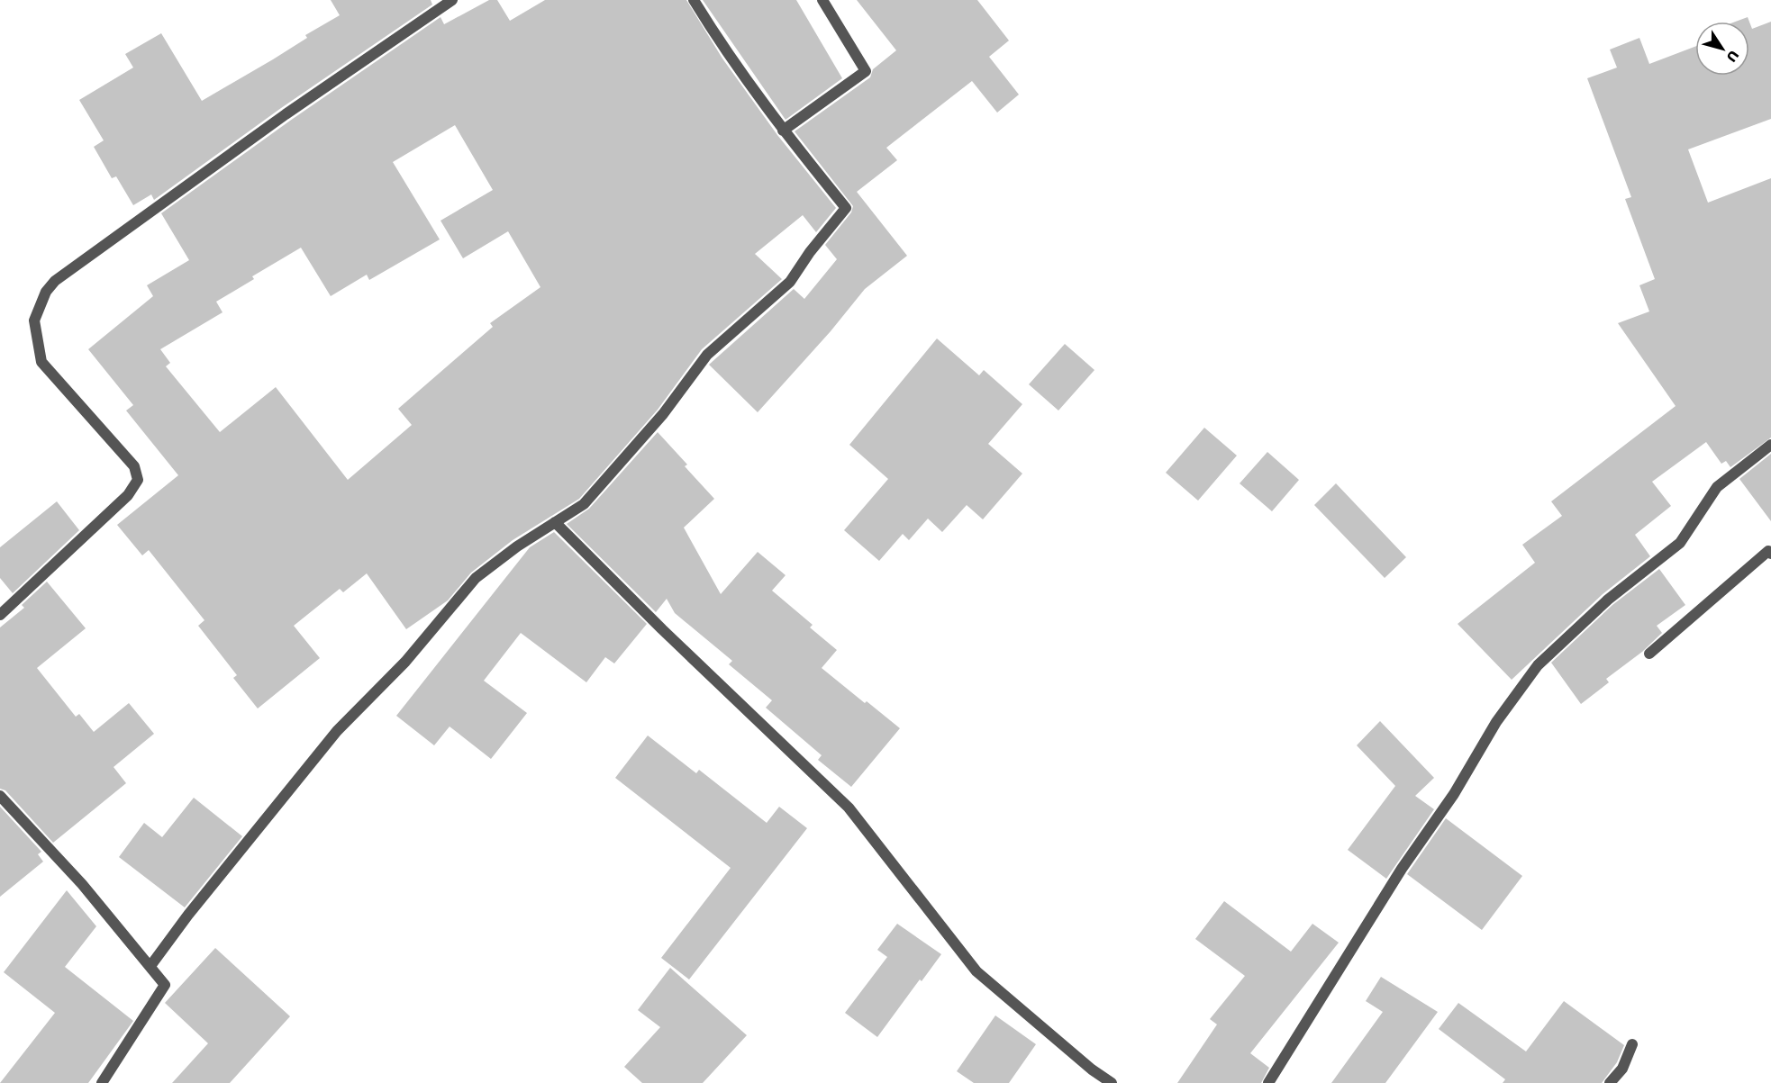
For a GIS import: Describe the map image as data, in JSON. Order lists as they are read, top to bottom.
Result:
{
  "north": "bottom right"
}
